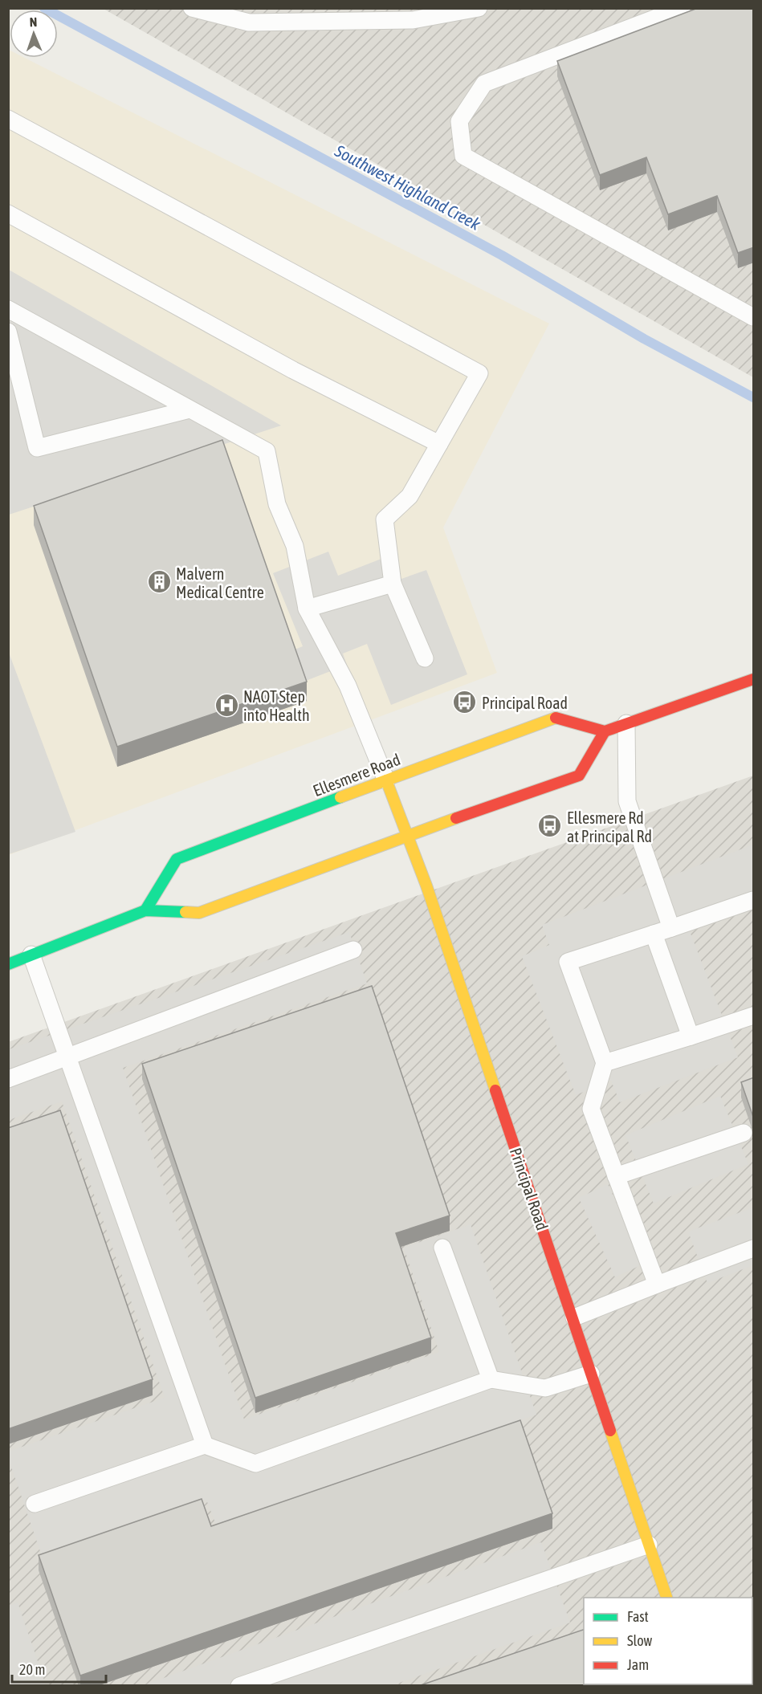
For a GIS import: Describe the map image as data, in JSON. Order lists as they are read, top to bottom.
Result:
{
  "streets": {
    "main road": ["Ellesmere Road", "Principal Road"]
  },
  "crossings": [
    ["Ellesmere Road", "Principal Road"]
  ],
  "water": ["Southwest Highland Creek"],
  "places": {
    "building": ["Malvern Medical Centre"],
    "bus stop": ["Principal Road", "Ellesmere Rd at Principal Rd"],
    "hospital": ["NAOT Step into Health"]
  },
  "legend": ["Fast", "Slow", "Jam"],
  "scale_bar": "20 m",
  "north": "top"
}
